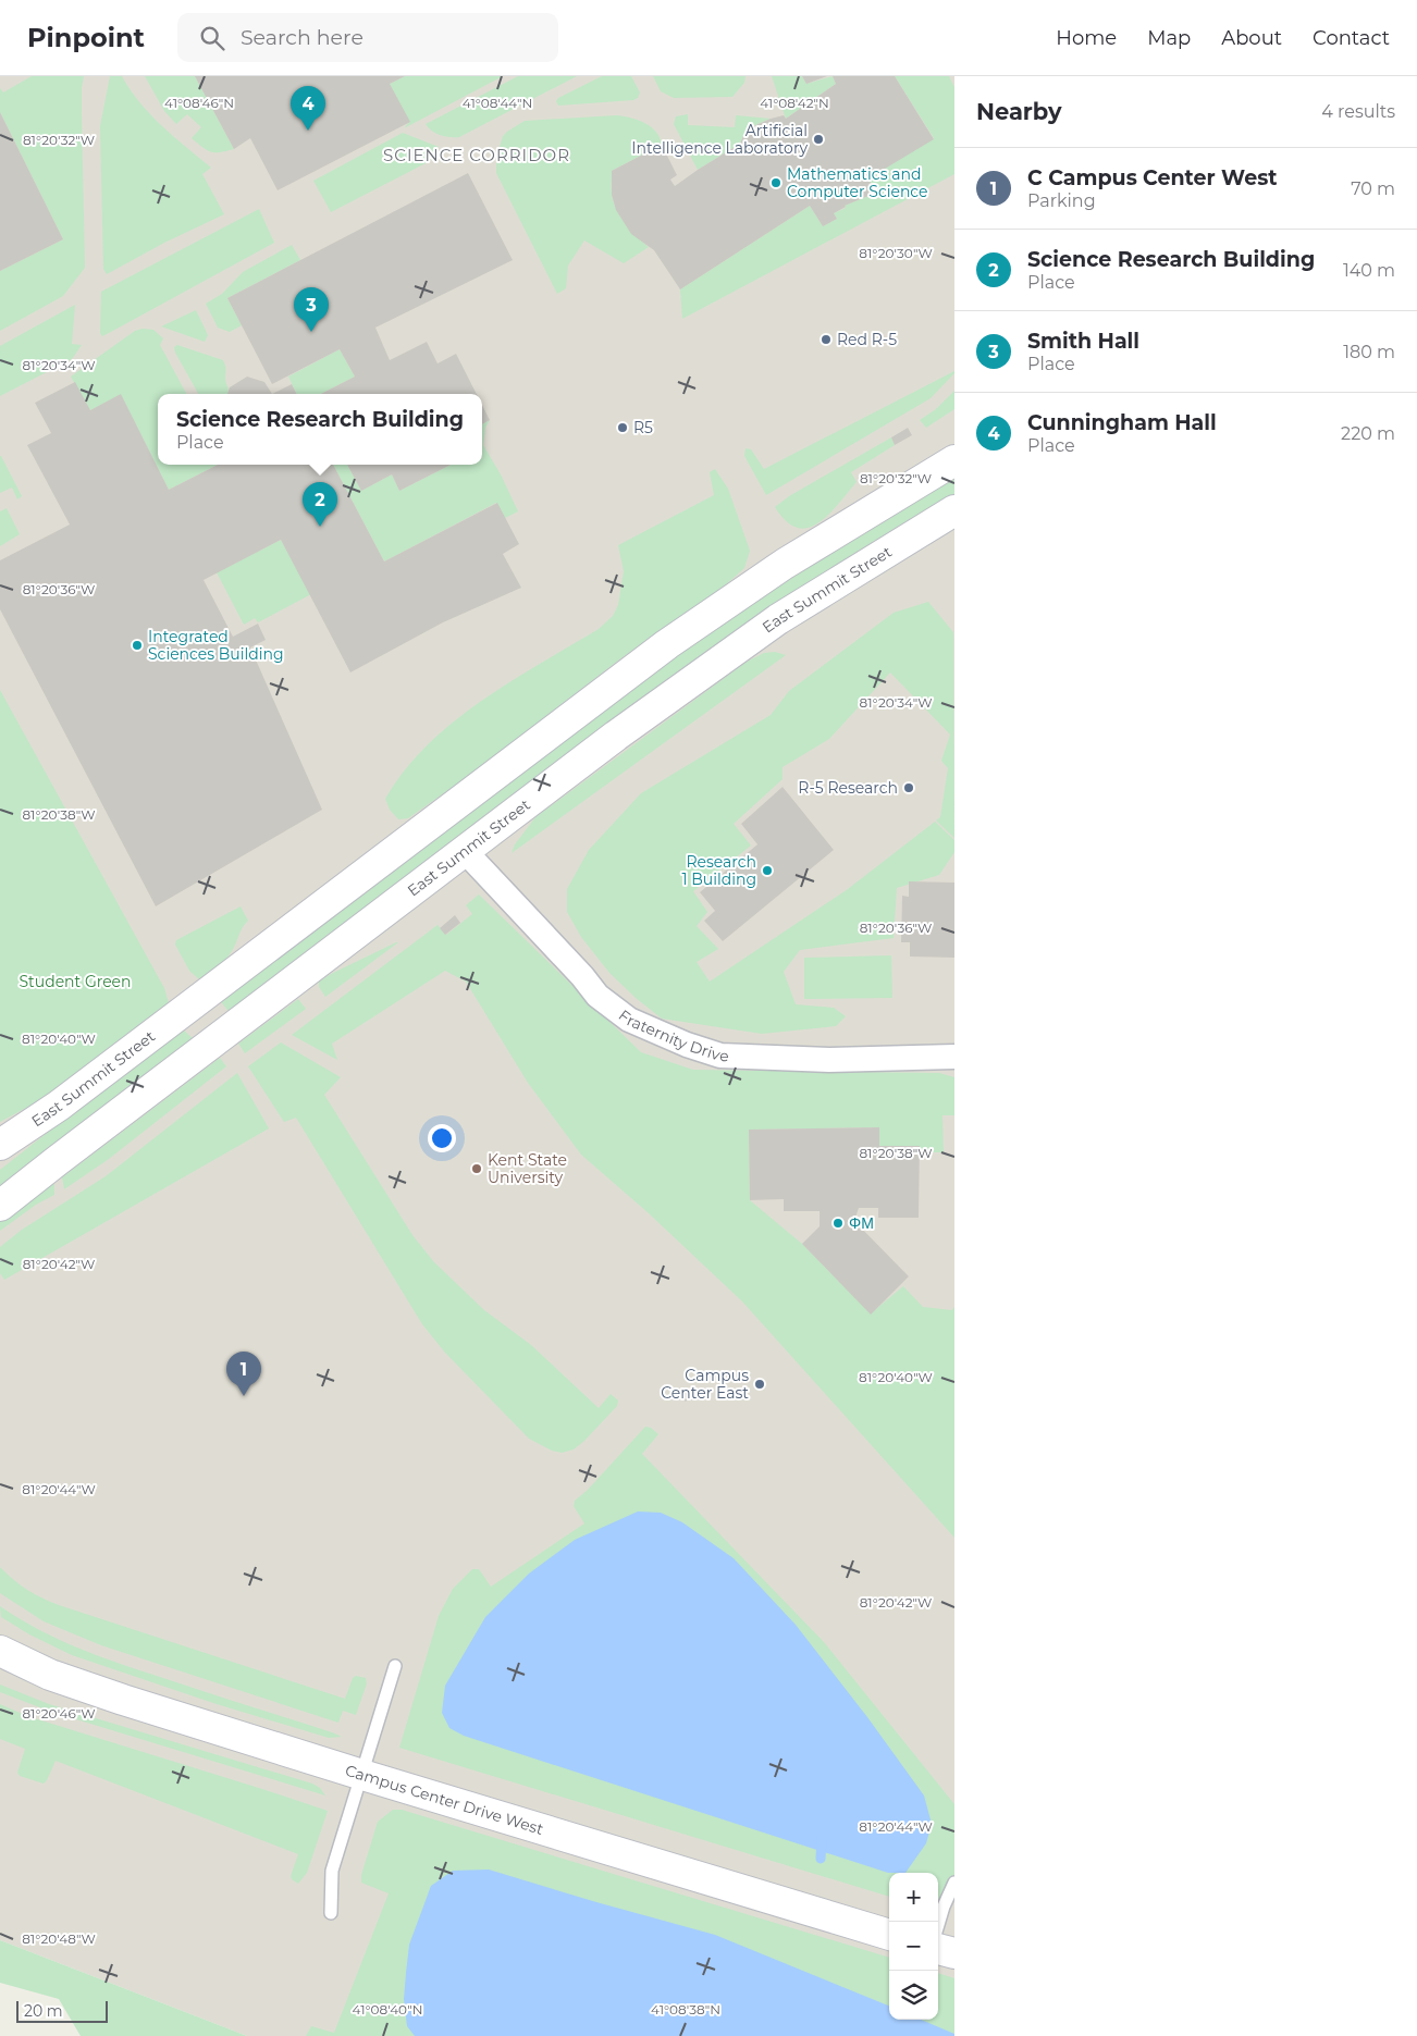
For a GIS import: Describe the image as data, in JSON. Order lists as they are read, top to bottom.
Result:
{
  "streets": {
    "main road": ["East Summit Street", "Campus Center Drive West"],
    "street": ["Fraternity Drive"]
  },
  "crossings": [
    ["East Summit Street", "Fraternity Drive"]
  ],
  "districts": ["SCIENCE CORRIDOR"],
  "parks": ["Student Green"],
  "places": [
    "Artificial Intelligence Laboratory",
    "Mathematics and Computer Science",
    "Red R-5",
    "R5",
    "Integrated Sciences Building",
    "R-5 Research",
    "Research 1 Building",
    "Kent State University",
    "ΦΜ",
    "Campus Center East"
  ],
  "scale_bar": "20 m",
  "page": {
    "header": "Pinpoint",
    "search": "Search here",
    "nav": [
      "Home",
      "Map",
      "About",
      "Contact"
    ],
    "heading": ["Nearby", "4 results"],
    "pins": [
      "4",
      "3",
      "2",
      "1"
    ],
    "list": [
      {
        "mark": "1",
        "name": "C Campus Center West",
        "note": "Parking",
        "value": "70 m"
      },
      {
        "mark": "2",
        "name": "Science Research Building",
        "note": "Place",
        "value": "140 m"
      },
      {
        "mark": "3",
        "name": "Smith Hall",
        "note": "Place",
        "value": "180 m"
      },
      {
        "mark": "4",
        "name": "Cunningham Hall",
        "note": "Place",
        "value": "220 m"
      }
    ],
    "popup": ["Science Research Building", "Place"],
    "map_buttons": ["+", "−"],
    "scale": "20 m"
  },
  "coordinates": [
    "41°08'46\"N",
    "41°08'44\"N",
    "41°08'42\"N",
    "81°20'32\"W",
    "81°20'30\"W",
    "81°20'34\"W",
    "81°20'36\"W",
    "81°20'38\"W",
    "81°20'40\"W",
    "81°20'42\"W",
    "81°20'44\"W",
    "81°20'46\"W",
    "81°20'48\"W",
    "41°08'40\"N",
    "41°08'38\"N"
  ]
}
